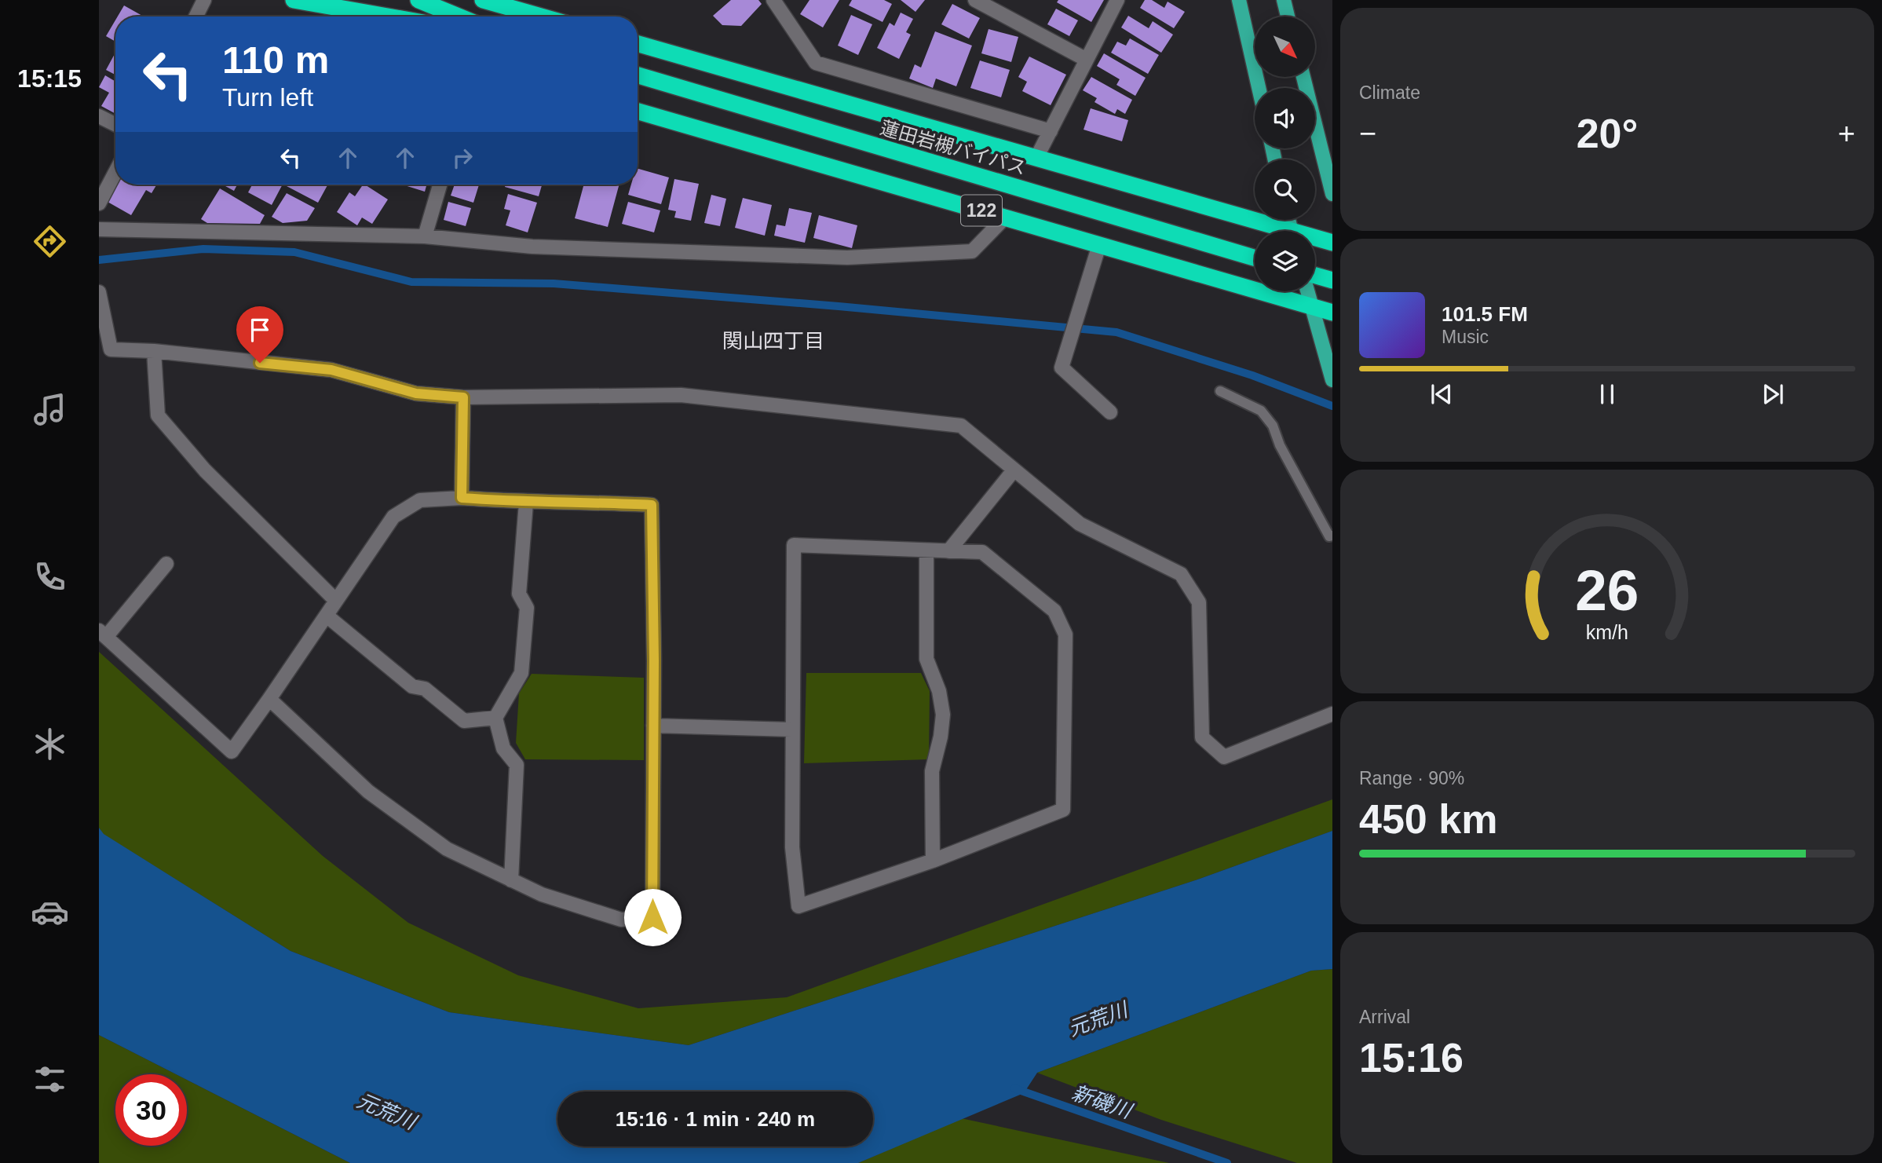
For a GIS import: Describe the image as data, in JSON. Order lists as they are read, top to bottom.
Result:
{
  "streets": {
    "highway": ["蓮田岩槻バイパス", "122"]
  },
  "districts": ["関山四丁目"],
  "water": ["元荒川", "新磯川"],
  "north": "bottom right",
  "page": {
    "tabs": "15:15",
    "tile": [
      "Climate",
      ["Range · 90%", "450 km"],
      ["Arrival", "15:16"]
    ],
    "turn": ["110 m", "Turn left"],
    "heat": ["−", "20°", "+"],
    "song": ["101.5 FM", "Music"],
    "limit": "30",
    "trip": "15:16 · 1 min · 240 m",
    "gauge": ["26", "km/h"]
  }
}
